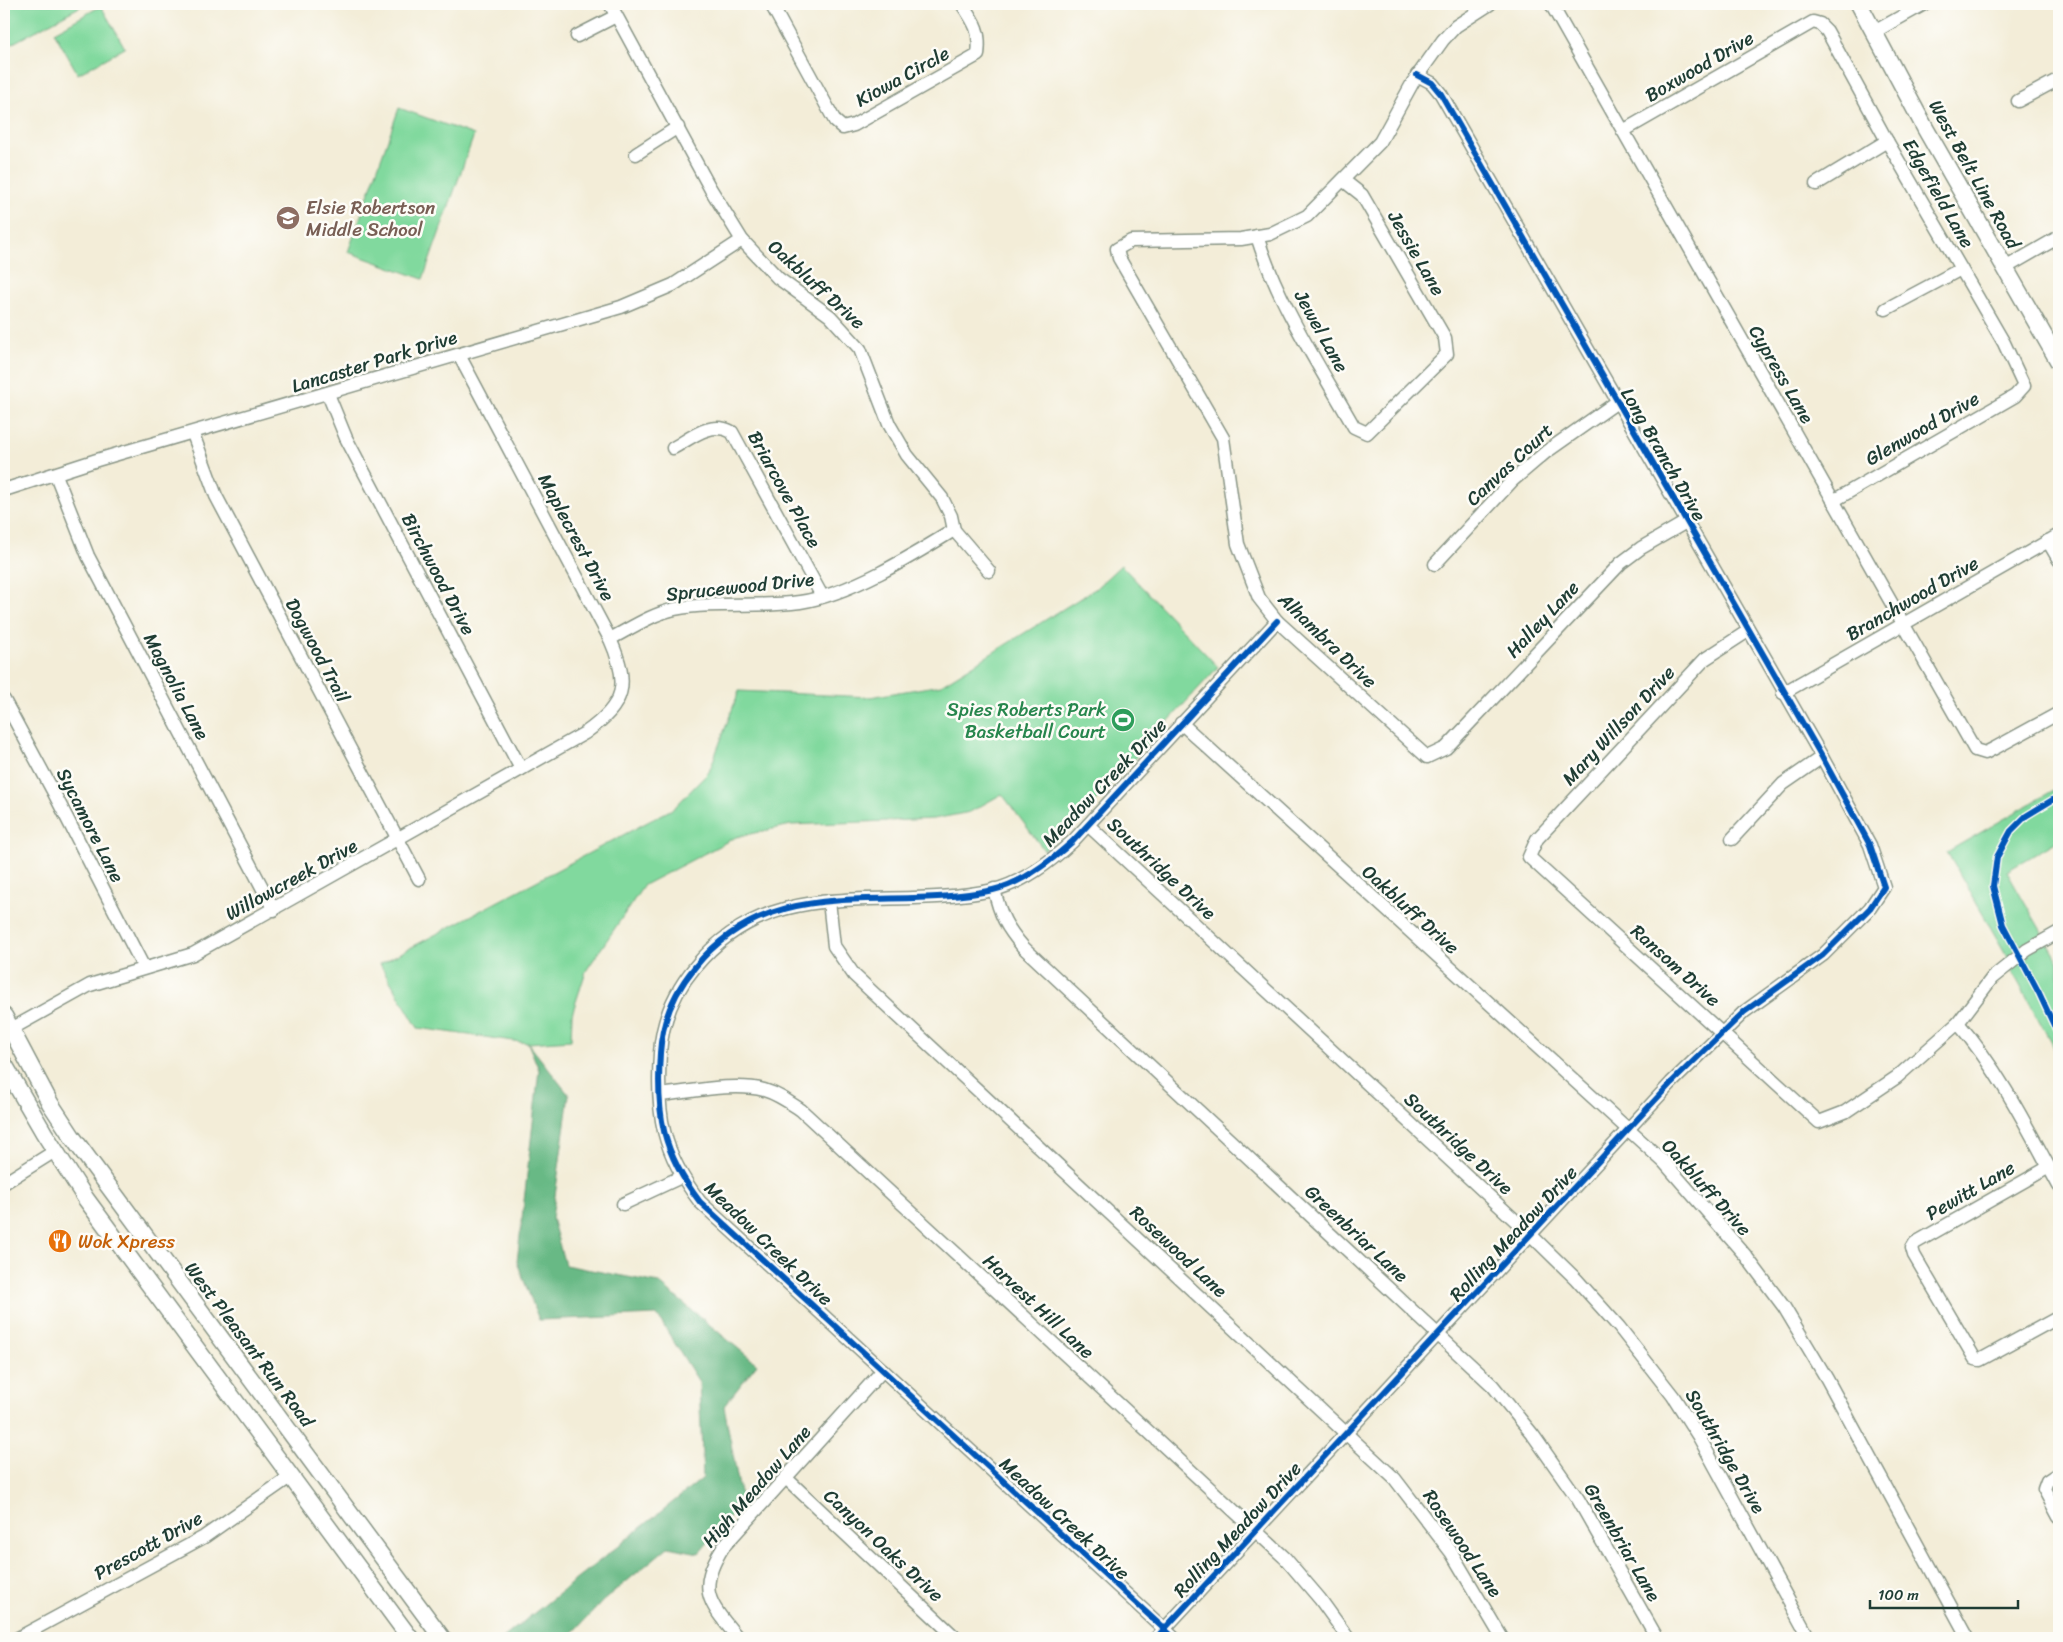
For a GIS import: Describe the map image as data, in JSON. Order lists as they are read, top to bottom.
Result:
{
  "streets": {
    "main road": ["West Belt Line Road", "West Pleasant Run Road"],
    "street": [
      "Boxwood Drive",
      "Kiowa Circle",
      "Edgefield Lane",
      "Jessie Lane",
      "Oakbluff Drive",
      "Jewel Lane",
      "Lancaster Park Drive",
      "Cypress Lane",
      "Glenwood Drive",
      "Long Branch Drive",
      "Canvas Court",
      "Briarcove Place",
      "Maplecrest Drive",
      "Birchwood Drive",
      "Sprucewood Drive",
      "Branchwood Drive",
      "Halley Lane",
      "Alhambra Drive",
      "Dogwood Trail",
      "Magnolia Lane",
      "Mary Willson Drive",
      "Meadow Creek Drive",
      "Sycamore Lane",
      "Southridge Drive",
      "Willowcreek Drive",
      "Ransom Drive",
      "Pewitt Lane",
      "Greenbriar Lane",
      "Rolling Meadow Drive",
      "Rosewood Lane",
      "Harvest Hill Lane",
      "High Meadow Lane",
      "Prescott Drive",
      "Canyon Oaks Drive"
    ]
  },
  "crossings": [
    ["Boxwood Drive", "Edgefield Lane"],
    ["Boxwood Drive", "Cypress Lane"],
    ["Edgefield Lane", "Glenwood Drive"],
    ["Jessie Lane", "Jewel Lane"],
    ["Oakbluff Drive", "Lancaster Park Drive"],
    ["Oakbluff Drive", "Sprucewood Drive"],
    ["Oakbluff Drive", "Meadow Creek Drive"],
    ["Oakbluff Drive", "Rolling Meadow Drive"],
    ["Jewel Lane", "Alhambra Drive"],
    ["Lancaster Park Drive", "Maplecrest Drive"],
    ["Lancaster Park Drive", "Birchwood Drive"],
    ["Lancaster Park Drive", "Dogwood Trail"],
    ["Lancaster Park Drive", "Magnolia Lane"],
    ["Cypress Lane", "Glenwood Drive"],
    ["Cypress Lane", "Branchwood Drive"],
    ["Long Branch Drive", "Canvas Court"],
    ["Long Branch Drive", "Branchwood Drive"],
    ["Long Branch Drive", "Halley Lane"],
    ["Long Branch Drive", "Mary Willson Drive"],
    ["Long Branch Drive", "Rolling Meadow Drive"],
    ["Briarcove Place", "Sprucewood Drive"],
    ["Maplecrest Drive", "Sprucewood Drive"],
    ["Maplecrest Drive", "Willowcreek Drive"],
    ["Birchwood Drive", "Willowcreek Drive"],
    ["Halley Lane", "Alhambra Drive"],
    ["Alhambra Drive", "Meadow Creek Drive"],
    ["Dogwood Trail", "Willowcreek Drive"],
    ["Magnolia Lane", "Willowcreek Drive"],
    ["Mary Willson Drive", "Ransom Drive"],
    ["Meadow Creek Drive", "Southridge Drive"],
    ["Meadow Creek Drive", "Greenbriar Lane"],
    ["Meadow Creek Drive", "Rolling Meadow Drive"],
    ["Meadow Creek Drive", "Rosewood Lane"],
    ["Meadow Creek Drive", "Harvest Hill Lane"],
    ["Meadow Creek Drive", "High Meadow Lane"],
    ["Sycamore Lane", "Willowcreek Drive"],
    ["Southridge Drive", "Rolling Meadow Drive"],
    ["Willowcreek Drive", "West Pleasant Run Road"],
    ["Ransom Drive", "Rolling Meadow Drive"],
    ["Greenbriar Lane", "Rolling Meadow Drive"],
    ["Rolling Meadow Drive", "Rosewood Lane"],
    ["Rolling Meadow Drive", "Harvest Hill Lane"],
    ["High Meadow Lane", "Canyon Oaks Drive"]
  ],
  "places": {
    "school or university": ["Elsie Robertson Middle School"],
    "sports": ["Spies Roberts Park Basketball Court"],
    "restaurant": ["Wok Xpress"]
  },
  "scale_bar": "100 m"
}
